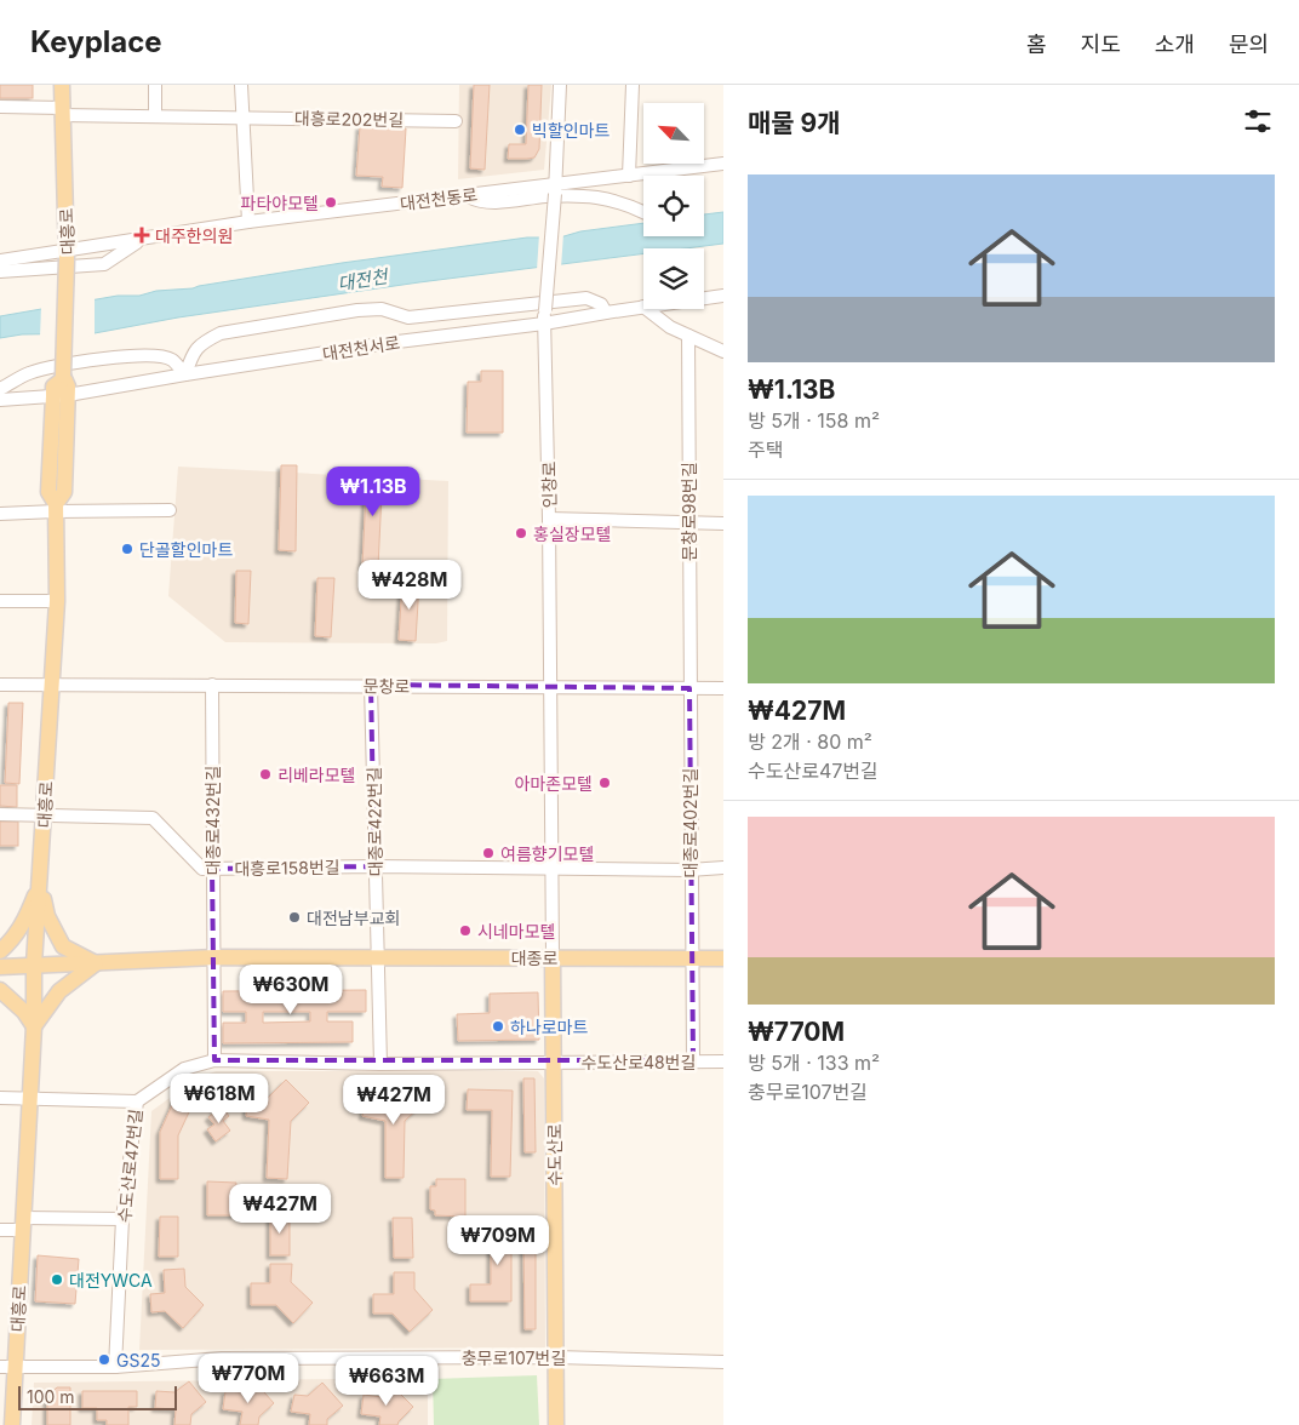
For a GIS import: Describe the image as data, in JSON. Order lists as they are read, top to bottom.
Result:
{
  "streets": {
    "main road": ["대흥로", "대종로", "수도산로"],
    "street": [
      "대흥로202번길",
      "대전천동로",
      "대전천서로",
      "인창로",
      "문창로98번길",
      "문창로",
      "대종로432번길",
      "대종로422번길",
      "대종로402번길",
      "대흥로158번길",
      "수도산로48번길",
      "수도산로47번길",
      "충무로107번길"
    ]
  },
  "crossings": [
    ["대흥로202번길", "대흥로"],
    ["대전천동로", "대흥로"],
    ["대전천동로", "인창로"],
    ["대흥로", "대전천서로"],
    ["대흥로", "문창로"],
    ["대흥로", "대흥로158번길"],
    ["대흥로", "대종로"],
    ["대흥로", "충무로107번길"],
    ["대전천서로", "인창로"],
    ["인창로", "문창로"],
    ["인창로", "대흥로158번길"],
    ["인창로", "대종로"],
    ["인창로", "수도산로"],
    ["문창로98번길", "문창로"],
    ["문창로98번길", "대종로402번길"],
    ["문창로", "대종로432번길"],
    ["문창로", "대종로422번길"],
    ["문창로", "대종로402번길"],
    ["대종로432번길", "대흥로158번길"],
    ["대종로432번길", "대종로"],
    ["대종로422번길", "대흥로158번길"],
    ["대종로422번길", "대종로"],
    ["대종로402번길", "대흥로158번길"],
    ["대종로402번길", "대종로"],
    ["대종로", "수도산로"],
    ["수도산로48번길", "수도산로"],
    ["수도산로48번길", "수도산로47번길"],
    ["수도산로", "수도산로47번길"],
    ["수도산로", "충무로107번길"],
    ["수도산로47번길", "충무로107번길"]
  ],
  "water": ["대전천"],
  "places": {
    "other": [
      "빅할인마트",
      "파타야모텔",
      "홍실장모텔",
      "단골할인마트",
      "리베라모텔",
      "아마존모텔",
      "여름향기모텔",
      "대전남부교회",
      "시네마모텔",
      "하나로마트",
      "대전YWCA",
      "GS25"
    ],
    "health": ["대주한의원"]
  },
  "scale_bar": "100 m",
  "north": "top left",
  "page": {
    "header": "Keyplace",
    "nav": [
      "홈",
      "지도",
      "소개",
      "문의"
    ],
    "heading": "매물 9개",
    "list": [
      {
        "name": "₩1.13B",
        "note": "방 5개 · 158 m² · 주택"
      },
      {
        "name": "₩427M",
        "note": "방 2개 · 80 m² · 수도산로47번길"
      },
      {
        "name": "₩770M",
        "note": "방 5개 · 133 m² · 충무로107번길"
      }
    ],
    "price": [
      "₩1.13B",
      "₩428M",
      "₩630M",
      "₩618M",
      "₩427M",
      "₩427M",
      "₩709M",
      "₩770M",
      "₩663M"
    ],
    "scale": "100 m"
  }
}
